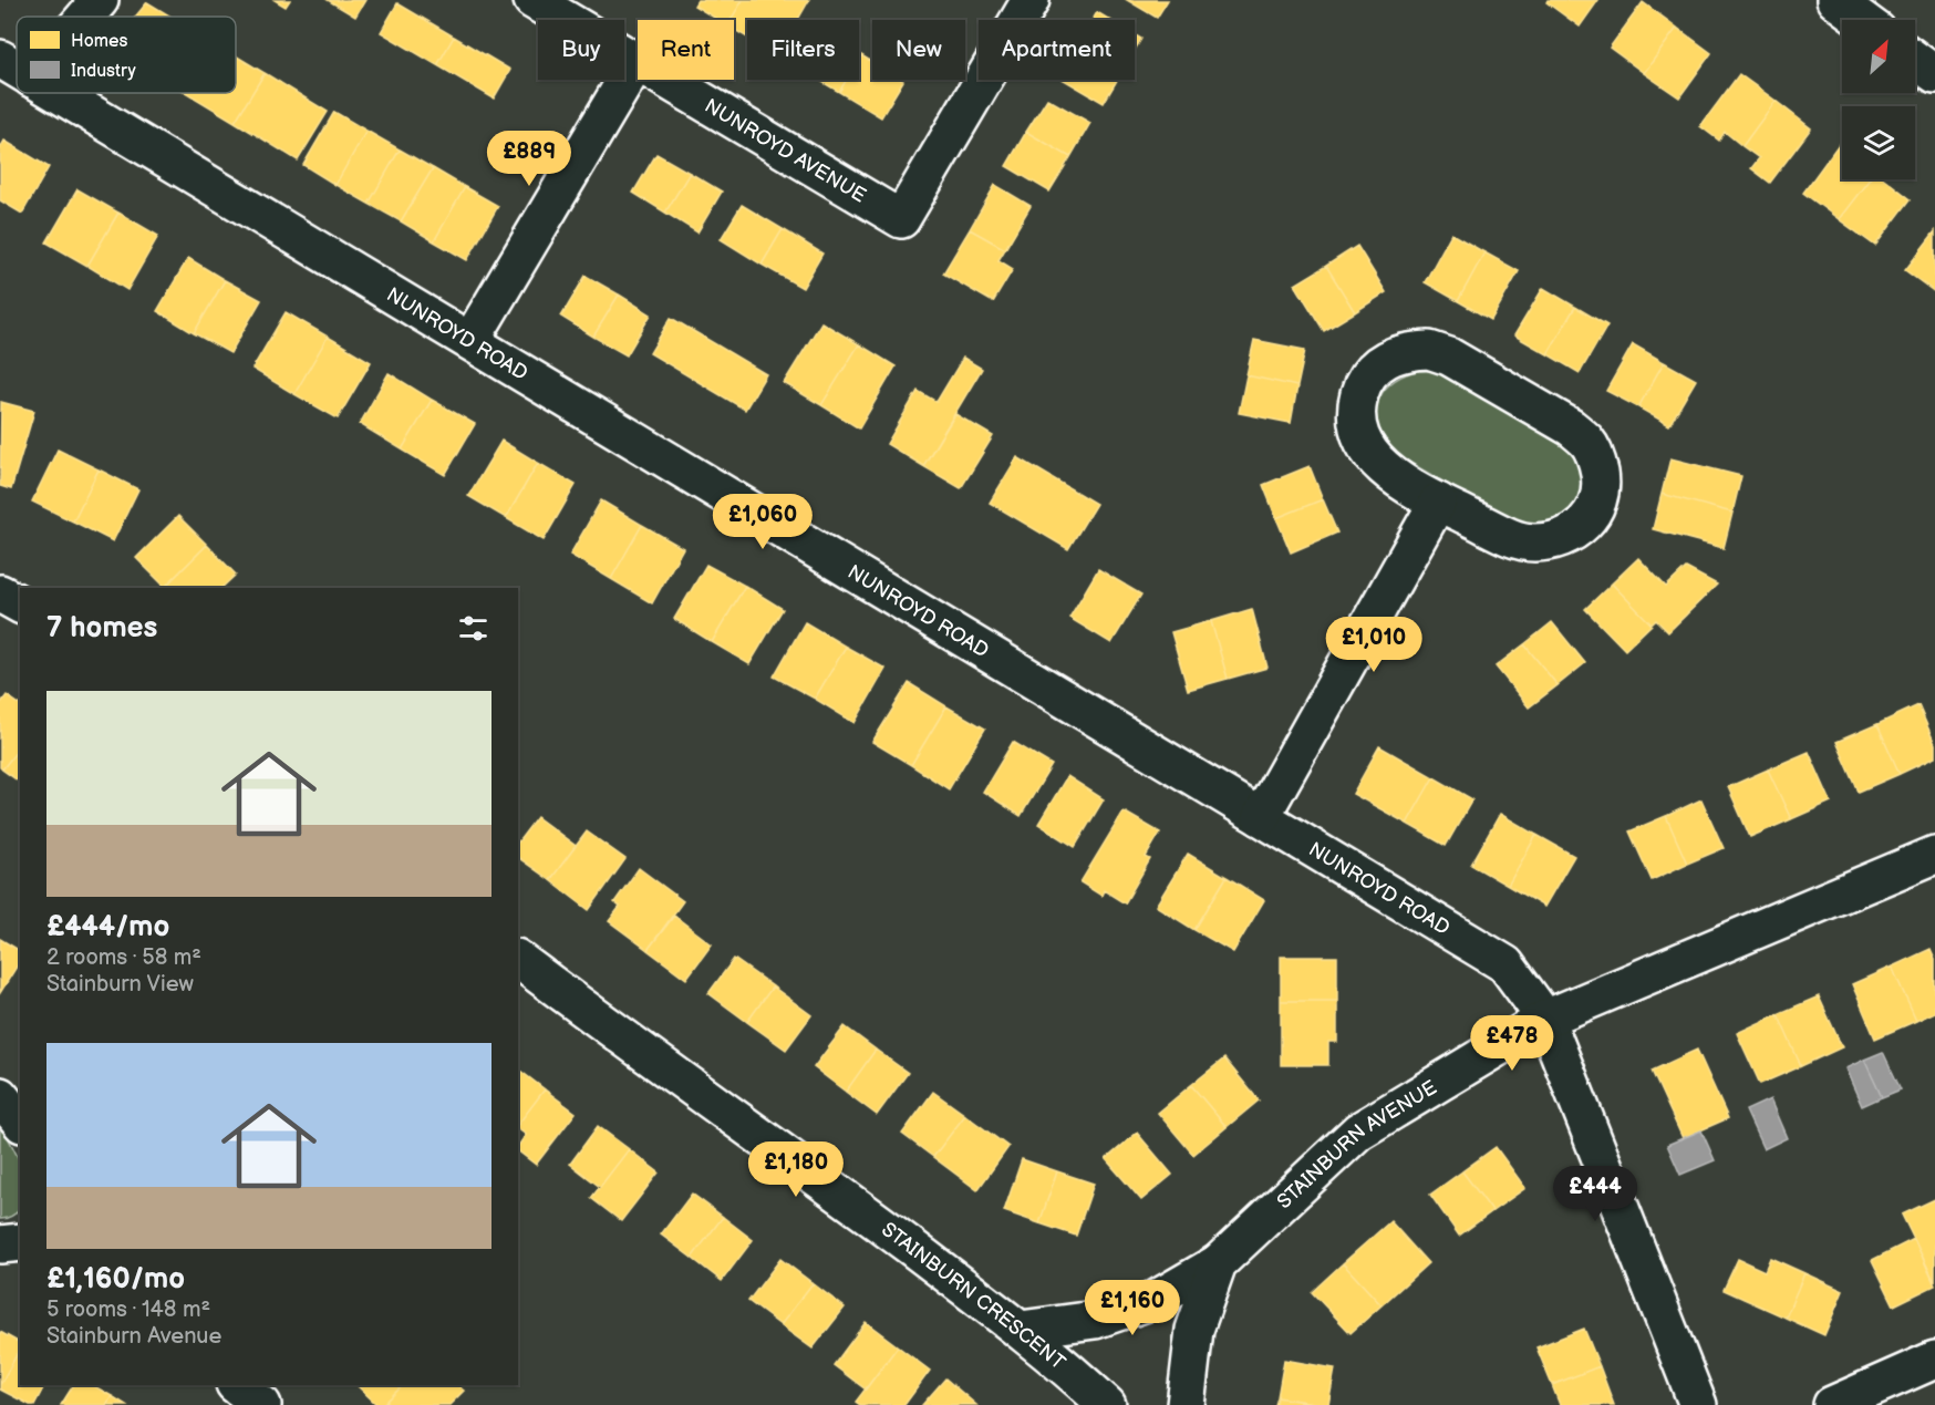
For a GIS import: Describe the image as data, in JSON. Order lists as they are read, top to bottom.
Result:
{
  "streets": {
    "street": [
      "NUNROYD AVENUE",
      "NUNROYD ROAD",
      "STAINBURN AVENUE",
      "STAINBURN CRESCENT"
    ]
  },
  "crossings": [
    ["NUNROYD ROAD", "STAINBURN AVENUE"]
  ],
  "legend": ["Homes", "Industry"],
  "north": "top right",
  "page": {
    "chip": [
      "Buy",
      "Rent",
      "Filters",
      "New",
      "Apartment"
    ],
    "price": [
      "£889",
      "£1,060",
      "£1,010",
      "£478",
      "£1,180",
      "£444",
      "£1,160"
    ],
    "heading": "7 homes",
    "list": [
      {
        "name": "£444/mo",
        "note": "2 rooms · 58 m² · Stainburn View"
      },
      {
        "name": "£1,160/mo",
        "note": "5 rooms · 148 m² · Stainburn Avenue"
      }
    ]
  }
}
